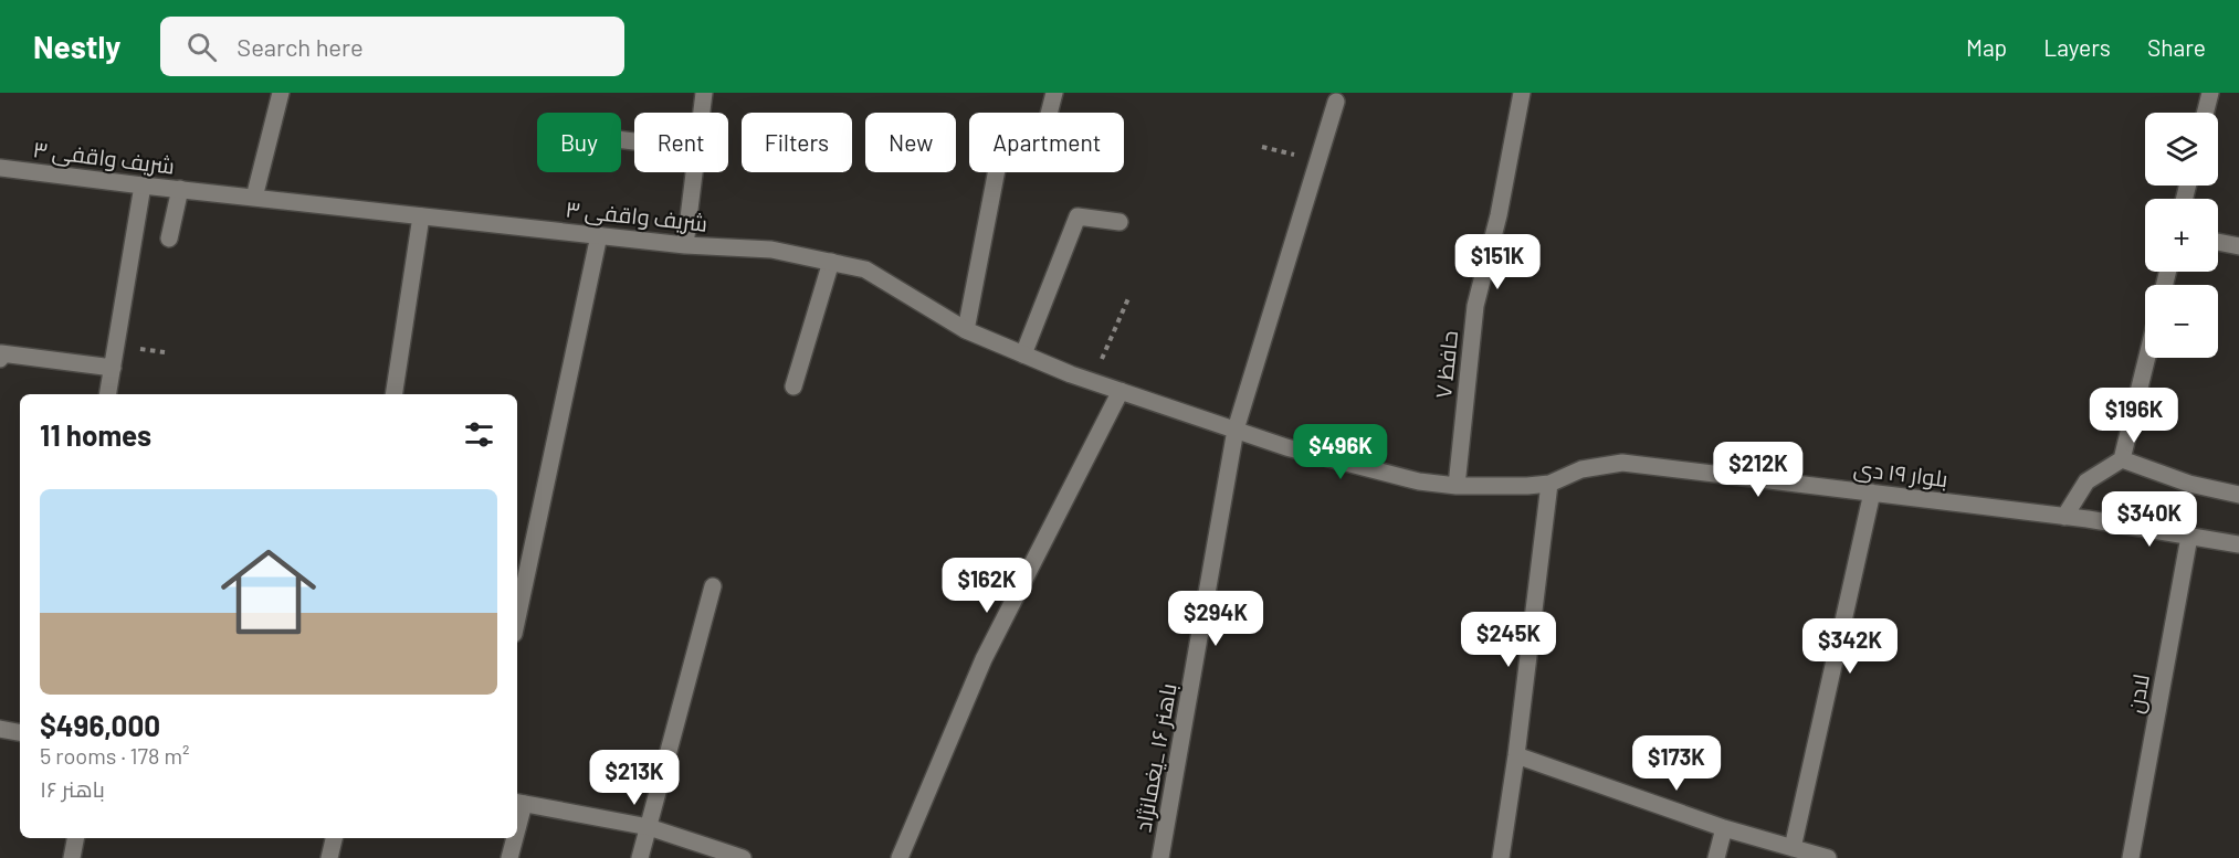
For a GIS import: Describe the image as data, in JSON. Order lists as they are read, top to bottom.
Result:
{
  "streets": {
    "street": [
      "شریف واقفی ۳",
      "حافظ ۷",
      "بلوار ۱۹ دی",
      "لادن",
      "باهنر ۱۶ _یغمانژاد"
    ]
  },
  "crossings": [
    ["شریف واقفی ۳", "حافظ ۷"],
    ["شریف واقفی ۳", "بلوار ۱۹ دی"],
    ["شریف واقفی ۳", "باهنر ۱۶ _یغمانژاد"],
    ["حافظ ۷", "بلوار ۱۹ دی"],
    ["بلوار ۱۹ دی", "لادن"]
  ],
  "page": {
    "header": "Nestly",
    "search": "Search here",
    "nav": ["Map", "Layers", "Share"],
    "map_buttons": ["+", "−"],
    "chip": [
      "Buy",
      "Rent",
      "Filters",
      "New",
      "Apartment"
    ],
    "price": [
      "$151K",
      "$196K",
      "$496K",
      "$212K",
      "$340K",
      "$162K",
      "$294K",
      "$245K",
      "$342K",
      "$173K",
      "$213K"
    ],
    "heading": "11 homes",
    "list": [
      {
        "name": "$496,000",
        "note": "5 rooms · 178 m² · باهنر ۱۶"
      }
    ]
  }
}
